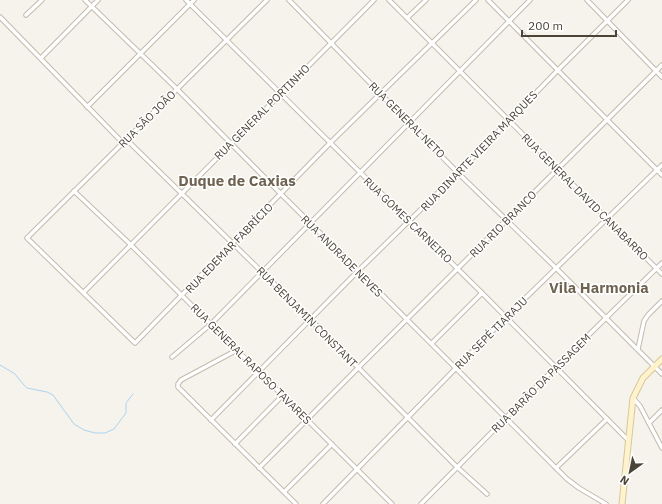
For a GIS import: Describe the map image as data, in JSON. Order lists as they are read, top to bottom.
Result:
{
  "streets": {
    "street": [
      "RUA GENERAL PORTINHO",
      "RUA SÃO JOÃO",
      "RUA GENERAL NETO",
      "RUA DINARTE VIEIRA MARQUES",
      "RUA GENERAL DAVID CANABARRO",
      "RUA GOMES CARNEIRO",
      "RUA RIO BRANCO",
      "RUA EDEMAR FABRÍCIO",
      "RUA ANDRADE NEVES",
      "RUA BENJAMIN CONSTANT",
      "RUA SEPÉ TIARAJU",
      "RUA GENERAL RAPOSO TAVARES",
      "RUA BARÃO DA PASSAGEM"
    ]
  },
  "crossings": [
    ["RUA GENERAL PORTINHO", "RUA SÃO JOÃO"],
    ["RUA GENERAL PORTINHO", "RUA GENERAL NETO"],
    ["RUA GENERAL PORTINHO", "RUA GOMES CARNEIRO"],
    ["RUA GENERAL PORTINHO", "RUA EDEMAR FABRÍCIO"],
    ["RUA GENERAL PORTINHO", "RUA ANDRADE NEVES"],
    ["RUA GENERAL PORTINHO", "RUA BENJAMIN CONSTANT"],
    ["RUA GENERAL PORTINHO", "RUA GENERAL RAPOSO TAVARES"],
    ["RUA SÃO JOÃO", "RUA GOMES CARNEIRO"],
    ["RUA SÃO JOÃO", "RUA EDEMAR FABRÍCIO"],
    ["RUA SÃO JOÃO", "RUA ANDRADE NEVES"],
    ["RUA SÃO JOÃO", "RUA BENJAMIN CONSTANT"],
    ["RUA SÃO JOÃO", "RUA GENERAL RAPOSO TAVARES"],
    ["RUA GENERAL NETO", "RUA DINARTE VIEIRA MARQUES"],
    ["RUA GENERAL NETO", "RUA RIO BRANCO"],
    ["RUA GENERAL NETO", "RUA EDEMAR FABRÍCIO"],
    ["RUA GENERAL NETO", "RUA SEPÉ TIARAJU"],
    ["RUA GENERAL NETO", "RUA BARÃO DA PASSAGEM"],
    ["RUA DINARTE VIEIRA MARQUES", "RUA GENERAL DAVID CANABARRO"],
    ["RUA DINARTE VIEIRA MARQUES", "RUA GOMES CARNEIRO"],
    ["RUA DINARTE VIEIRA MARQUES", "RUA ANDRADE NEVES"],
    ["RUA DINARTE VIEIRA MARQUES", "RUA BENJAMIN CONSTANT"],
    ["RUA DINARTE VIEIRA MARQUES", "RUA GENERAL RAPOSO TAVARES"],
    ["RUA GENERAL DAVID CANABARRO", "RUA RIO BRANCO"],
    ["RUA GENERAL DAVID CANABARRO", "RUA EDEMAR FABRÍCIO"],
    ["RUA GENERAL DAVID CANABARRO", "RUA SEPÉ TIARAJU"],
    ["RUA GENERAL DAVID CANABARRO", "RUA BARÃO DA PASSAGEM"],
    ["RUA GOMES CARNEIRO", "RUA RIO BRANCO"],
    ["RUA GOMES CARNEIRO", "RUA EDEMAR FABRÍCIO"],
    ["RUA GOMES CARNEIRO", "RUA SEPÉ TIARAJU"],
    ["RUA GOMES CARNEIRO", "RUA BARÃO DA PASSAGEM"],
    ["RUA RIO BRANCO", "RUA ANDRADE NEVES"],
    ["RUA RIO BRANCO", "RUA BENJAMIN CONSTANT"],
    ["RUA RIO BRANCO", "RUA GENERAL RAPOSO TAVARES"],
    ["RUA EDEMAR FABRÍCIO", "RUA ANDRADE NEVES"],
    ["RUA EDEMAR FABRÍCIO", "RUA BENJAMIN CONSTANT"],
    ["RUA EDEMAR FABRÍCIO", "RUA GENERAL RAPOSO TAVARES"],
    ["RUA ANDRADE NEVES", "RUA SEPÉ TIARAJU"],
    ["RUA ANDRADE NEVES", "RUA BARÃO DA PASSAGEM"],
    ["RUA BENJAMIN CONSTANT", "RUA SEPÉ TIARAJU"],
    ["RUA BENJAMIN CONSTANT", "RUA BARÃO DA PASSAGEM"],
    ["RUA SEPÉ TIARAJU", "RUA GENERAL RAPOSO TAVARES"]
  ],
  "districts": ["Duque de Caxias", "Vila Harmonia"],
  "scale_bar": "200 m",
  "north": "bottom left"
}
